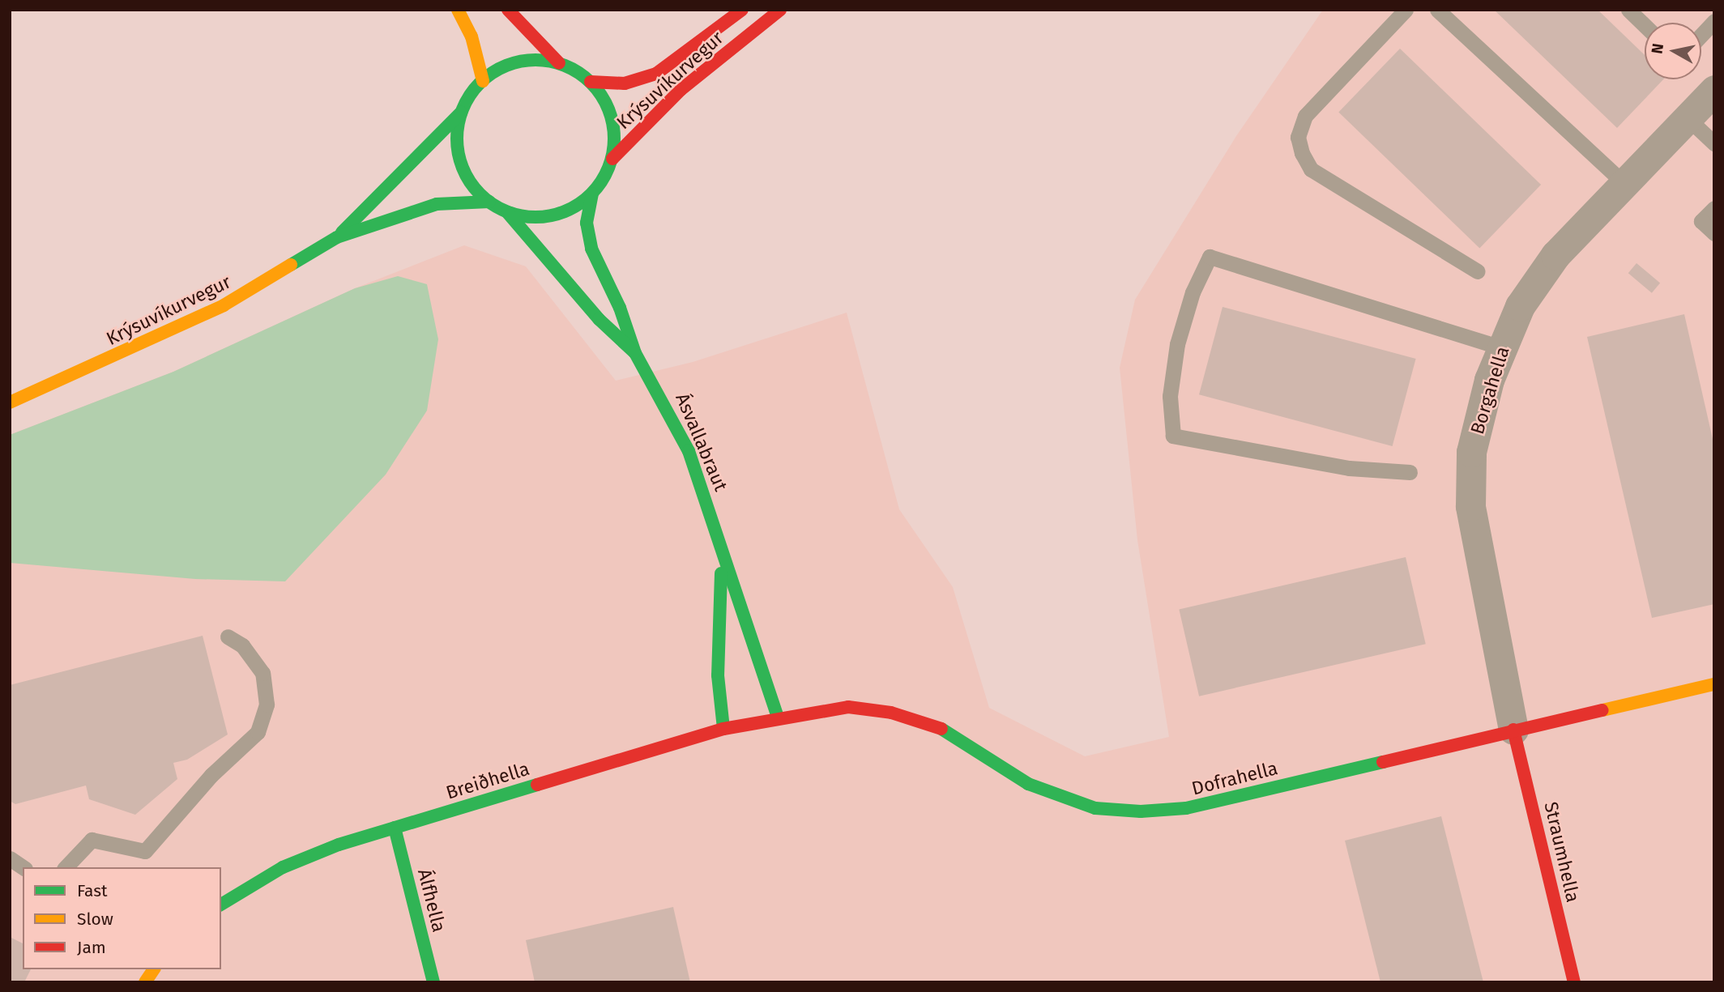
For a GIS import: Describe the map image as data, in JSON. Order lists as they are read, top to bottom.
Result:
{
  "streets": {
    "street": [
      "Krýsuvíkurvegur",
      "Borgahella",
      "Ásvallabraut",
      "Dofrahella",
      "Breiðhella",
      "Straumhella",
      "Álfhella"
    ]
  },
  "crossings": [
    ["Krýsuvíkurvegur", "Ásvallabraut"],
    ["Borgahella", "Dofrahella"],
    ["Borgahella", "Straumhella"],
    ["Ásvallabraut", "Dofrahella"],
    ["Ásvallabraut", "Breiðhella"],
    ["Dofrahella", "Breiðhella"],
    ["Dofrahella", "Straumhella"],
    ["Breiðhella", "Álfhella"]
  ],
  "legend": ["Fast", "Slow", "Jam"],
  "north": "left"
}
